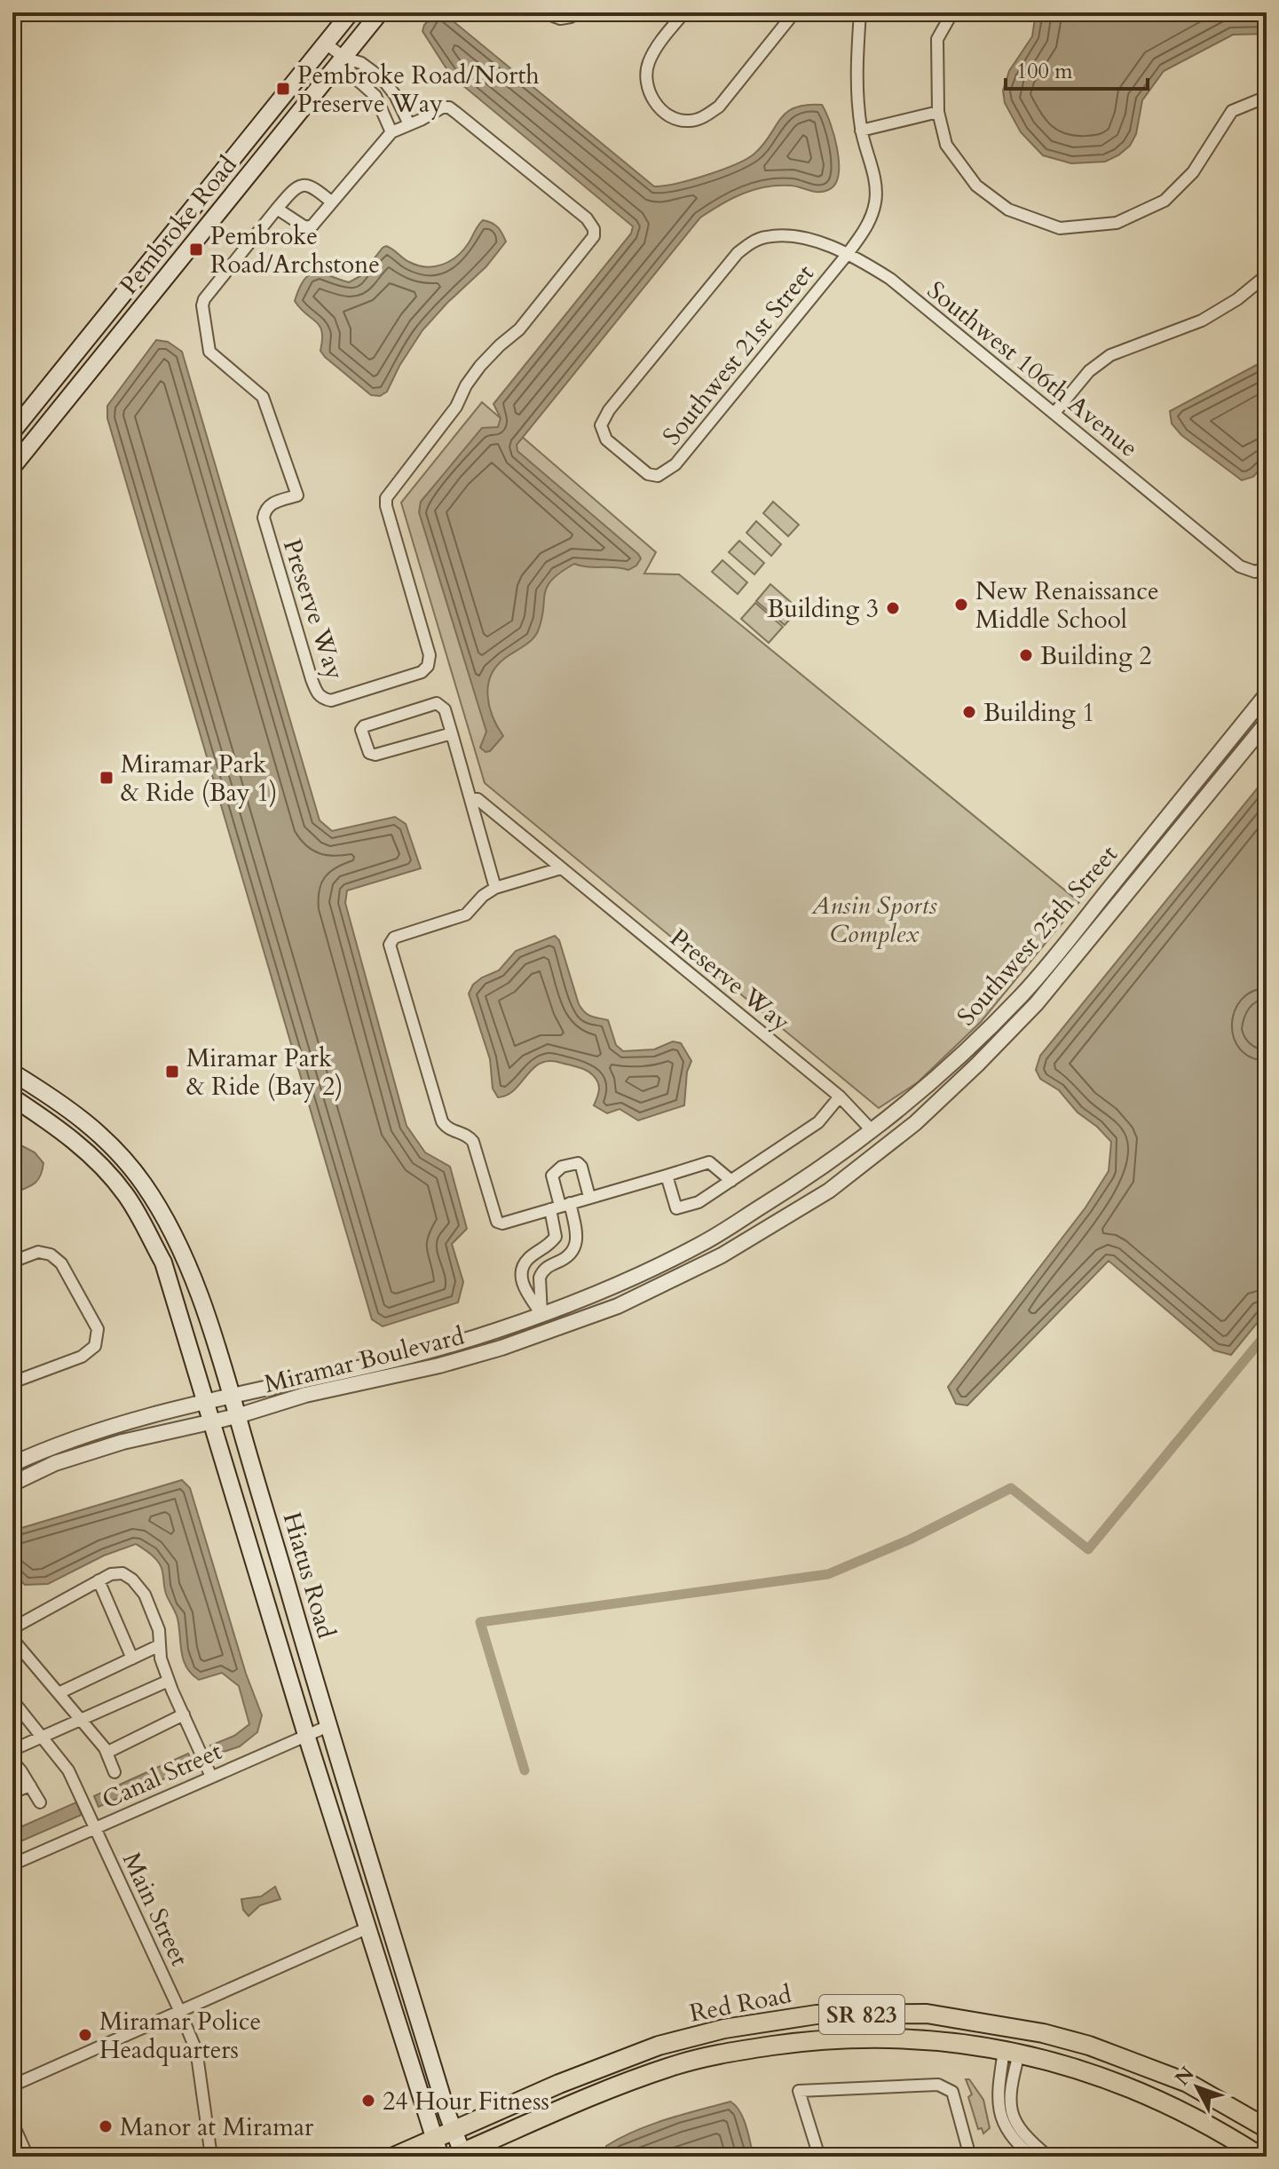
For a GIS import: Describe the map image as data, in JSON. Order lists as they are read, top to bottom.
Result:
{
  "streets": {
    "highway": ["Red Road", "SR 823"],
    "main road": ["Pembroke Road", "Hiatus Road"],
    "street": [
      "Southwest 21st Street",
      "Southwest 106th Avenue",
      "Preserve Way",
      "Southwest 25th Street",
      "Miramar Boulevard",
      "Canal Street",
      "Main Street"
    ]
  },
  "crossings": [
    ["Southwest 21st Street", "Southwest 106th Avenue"],
    ["Preserve Way", "Southwest 25th Street"],
    ["Southwest 25th Street", "Miramar Boulevard"],
    ["Miramar Boulevard", "Hiatus Road"],
    ["Hiatus Road", "Canal Street"],
    ["Hiatus Road", "Red Road"],
    ["Canal Street", "Main Street"]
  ],
  "parks": ["Ansin Sports Complex"],
  "places": {
    "transit": [
      "Pembroke Road/North Preserve Way",
      "Pembroke Road/Archstone",
      "Miramar Park & Ride (Bay 1)",
      "Miramar Park & Ride (Bay 2)"
    ],
    "other": [
      "New Renaissance Middle School",
      "Building 3",
      "Building 2",
      "Building 1",
      "Miramar Police Headquarters",
      "24 Hour Fitness",
      "Manor at Miramar"
    ]
  },
  "scale_bar": "100 m",
  "north": "top left"
}
